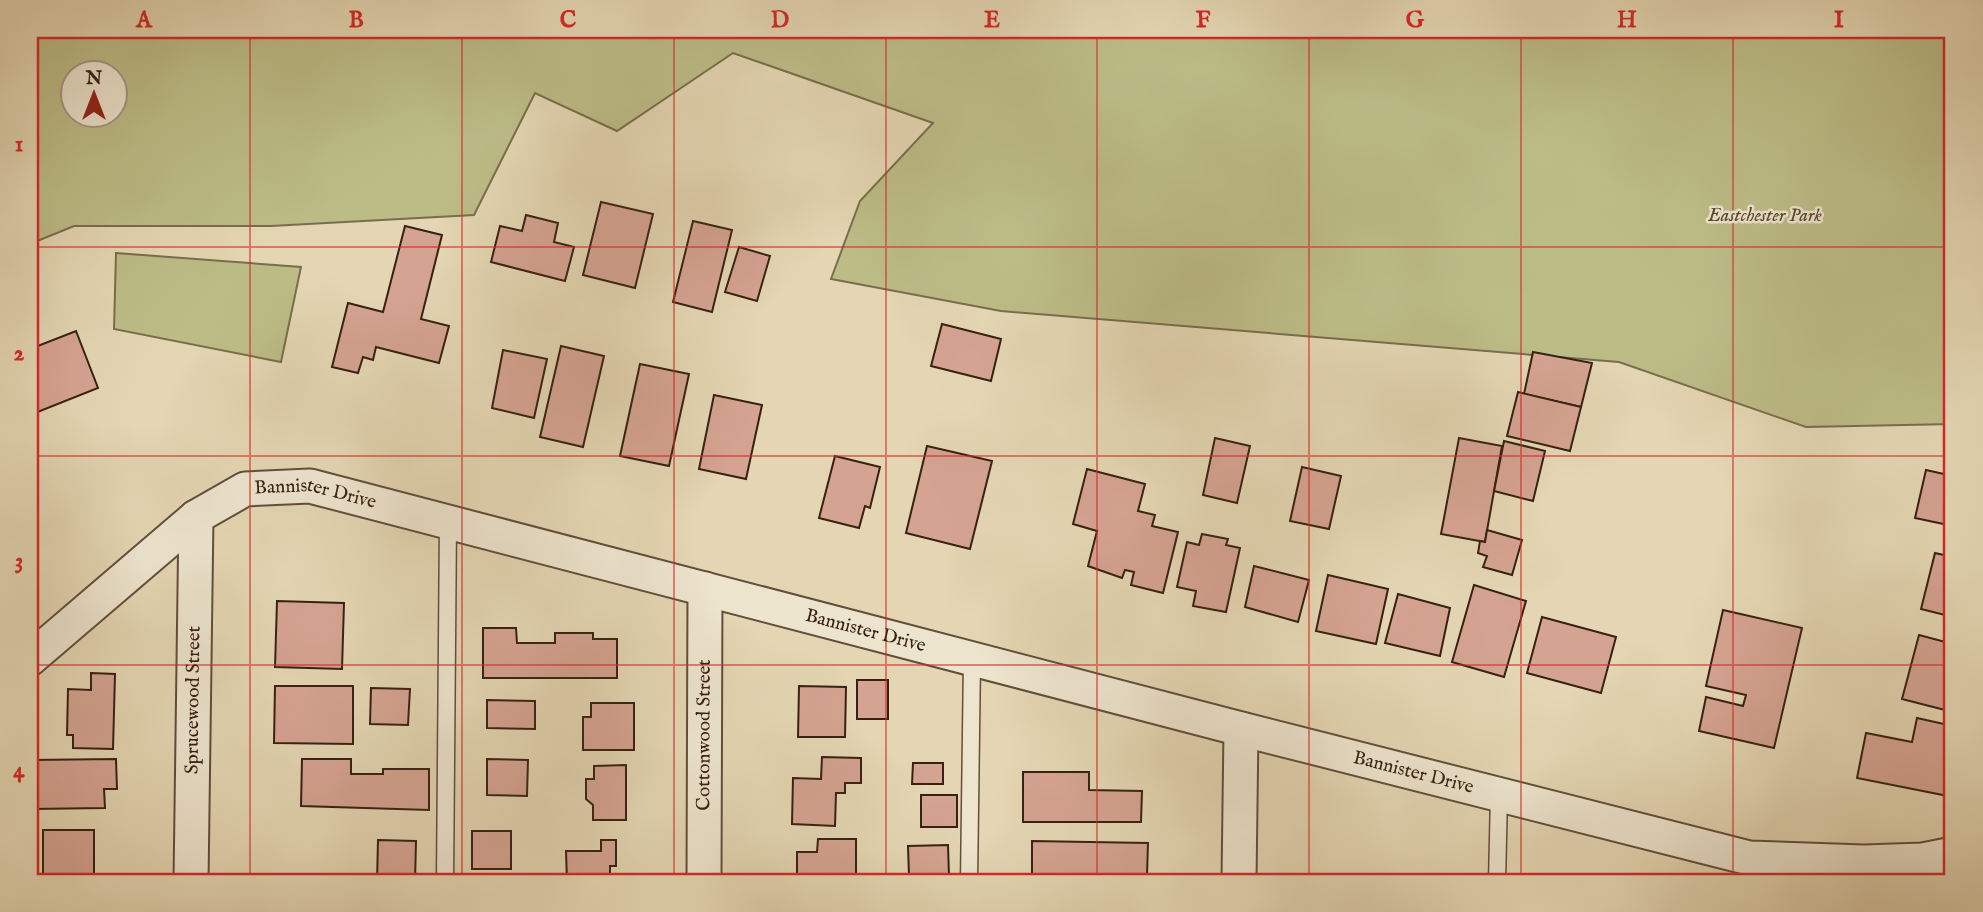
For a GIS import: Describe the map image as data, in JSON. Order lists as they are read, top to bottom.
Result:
{
  "streets": {
    "street": ["Bannister Drive", "Sprucewood Street", "Cottonwood Street"]
  },
  "crossings": [
    ["Bannister Drive", "Sprucewood Street"],
    ["Bannister Drive", "Cottonwood Street"]
  ],
  "parks": ["Eastchester Park"],
  "north": "top",
  "grid": {
    "columns": [
      "A",
      "B",
      "C",
      "D",
      "E",
      "F",
      "G",
      "H",
      "I"
    ],
    "rows": [
      "1",
      "2",
      "3",
      "4"
    ]
  }
}
